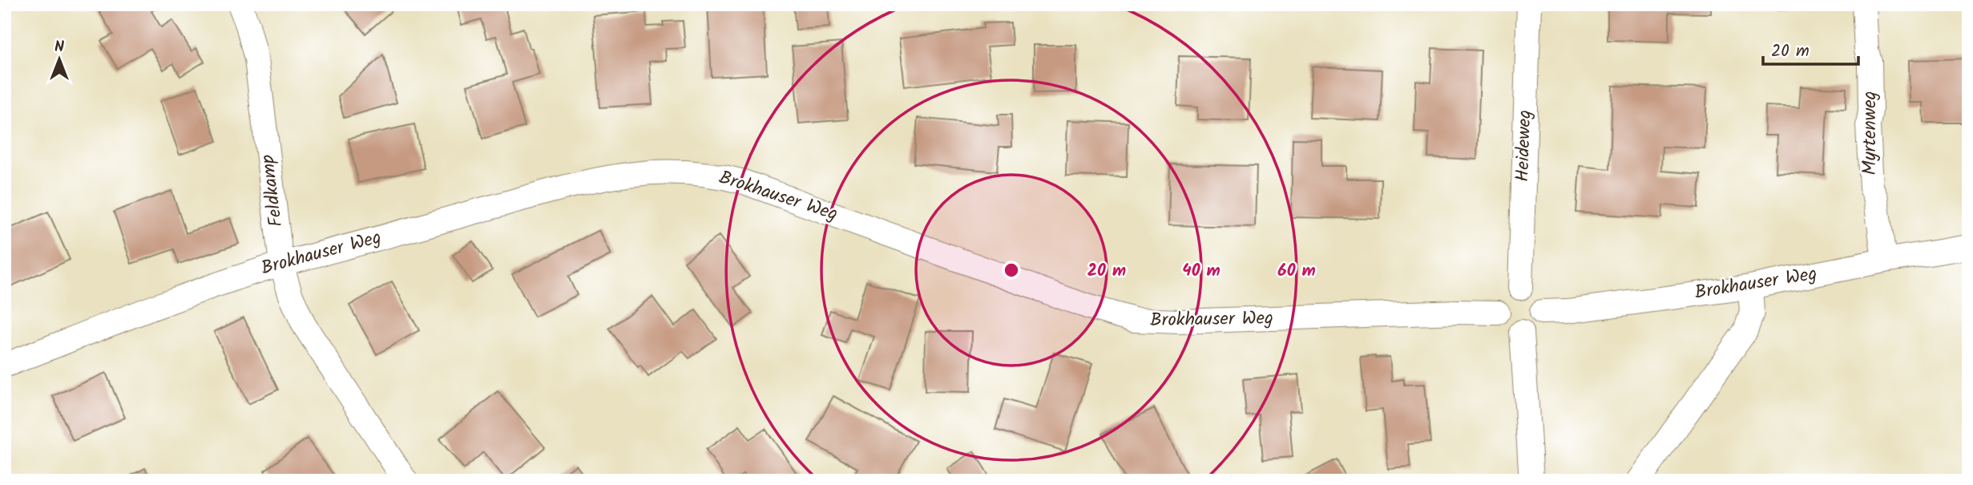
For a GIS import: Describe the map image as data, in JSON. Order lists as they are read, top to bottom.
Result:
{
  "streets": {
    "street": [
      "Myrtenweg",
      "Heideweg",
      "Feldkamp",
      "Brokhauser Weg"
    ]
  },
  "crossings": [
    ["Myrtenweg", "Brokhauser Weg"],
    ["Heideweg", "Brokhauser Weg"],
    ["Feldkamp", "Brokhauser Weg"]
  ],
  "scale_bar": "20 m",
  "north": "top",
  "rings": ["20 m", "40 m", "60 m"]
}
